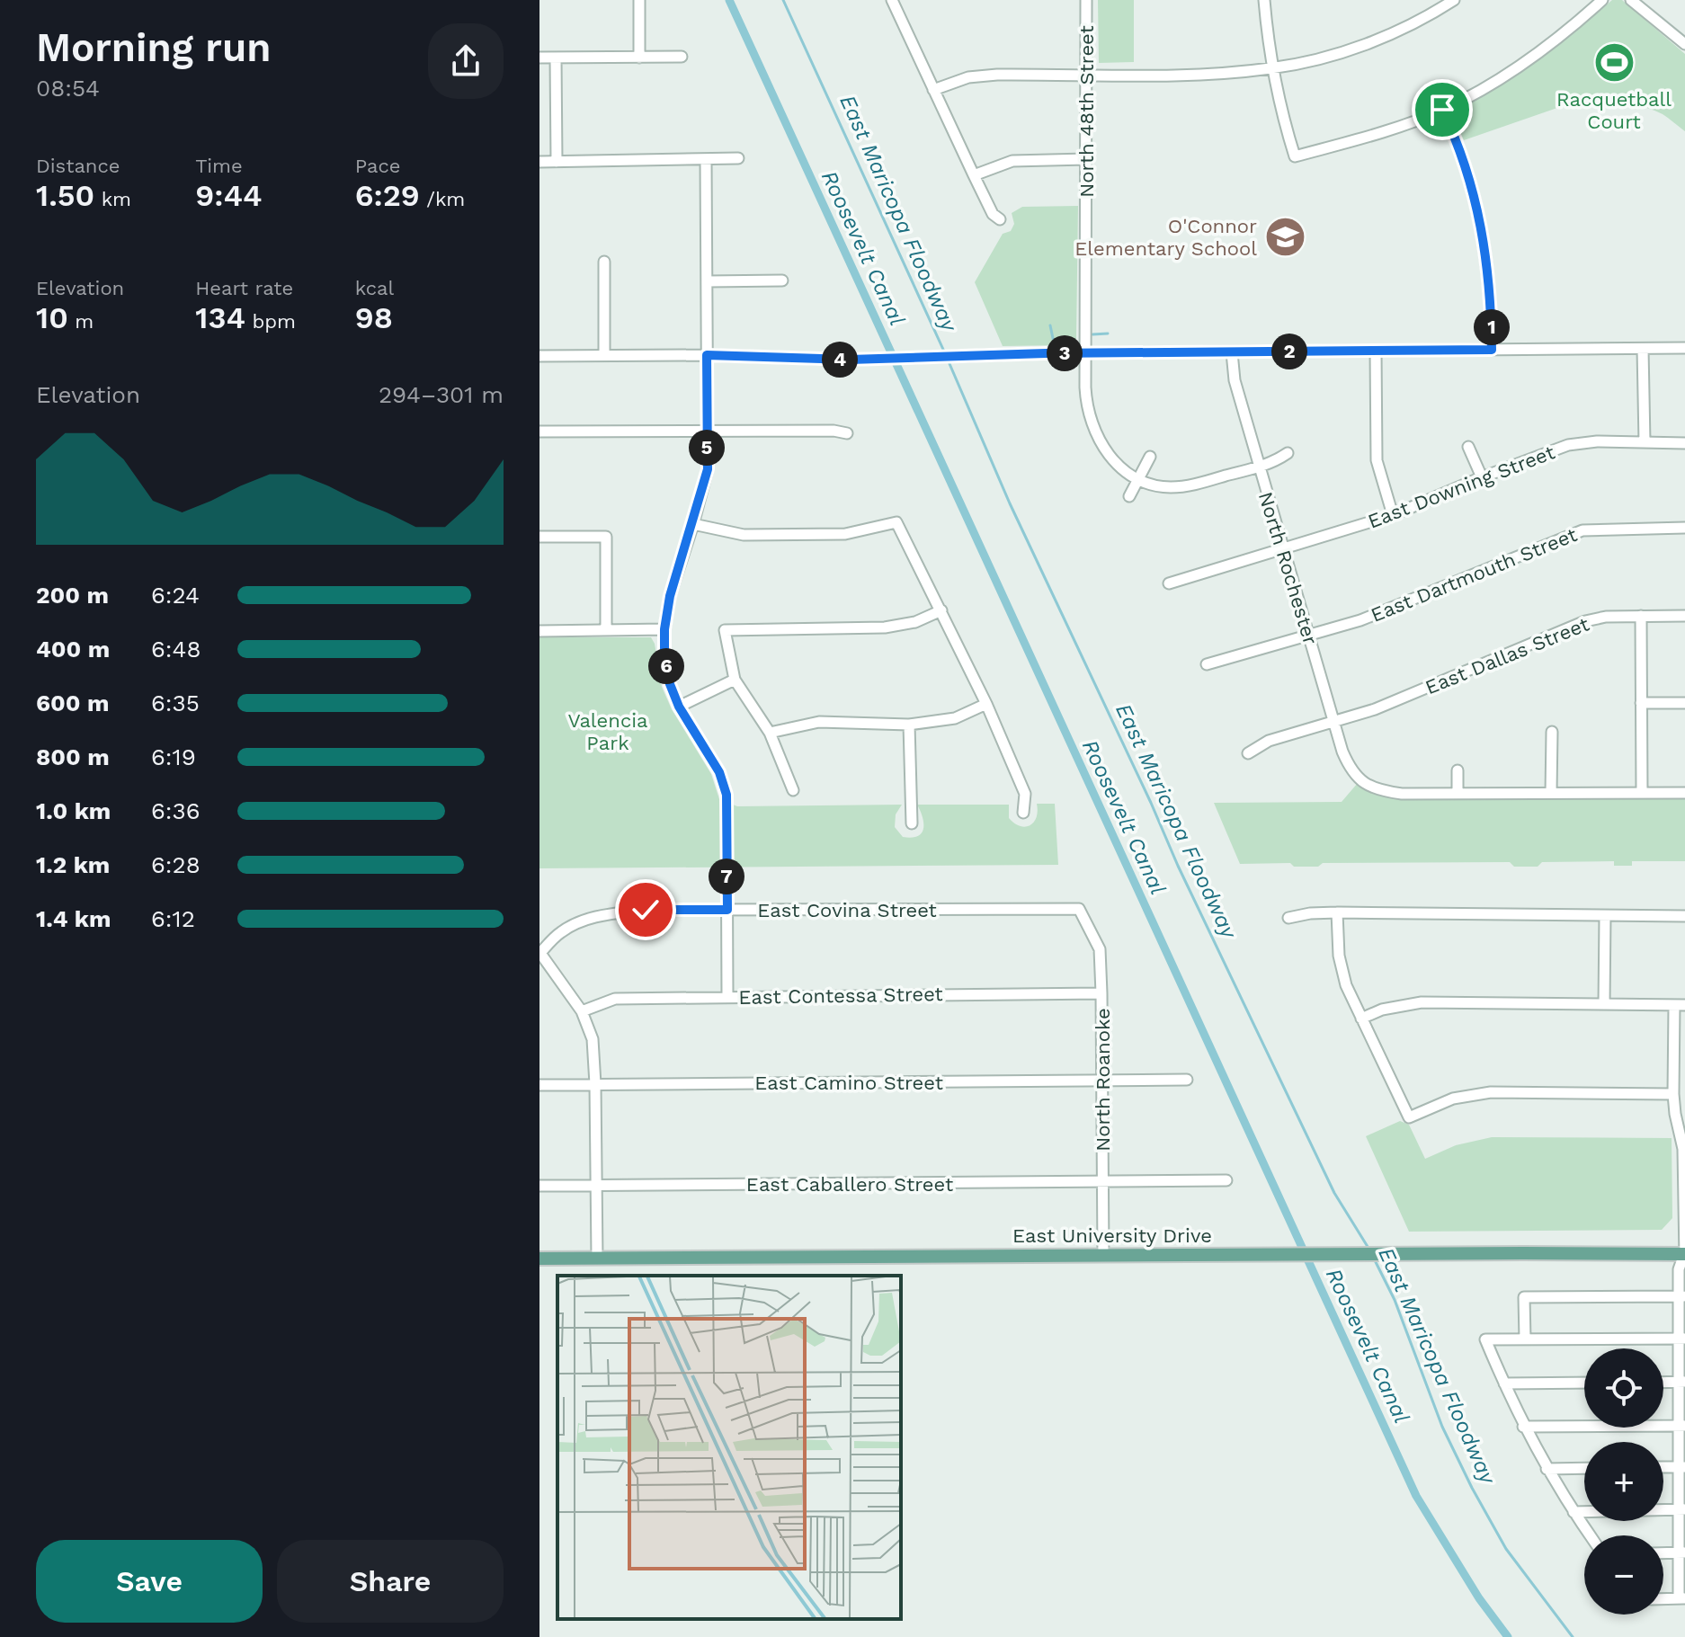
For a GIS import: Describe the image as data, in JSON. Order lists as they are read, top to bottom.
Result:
{
  "streets": {
    "main road": ["East University Drive"],
    "street": [
      "North 48th Street",
      "East Downing Street",
      "North Rochester",
      "East Dartmouth Street",
      "East Dallas Street",
      "East Covina Street",
      "East Contessa Street",
      "North Roanoke",
      "East Camino Street",
      "East Caballero Street"
    ]
  },
  "crossings": [
    ["East Downing Street", "North Rochester"],
    ["North Rochester", "East Dartmouth Street"],
    ["North Rochester", "East Dallas Street"],
    ["East Covina Street", "North Roanoke"],
    ["East Contessa Street", "North Roanoke"],
    ["North Roanoke", "East Camino Street"],
    ["North Roanoke", "East Caballero Street"],
    ["North Roanoke", "East University Drive"]
  ],
  "water": ["East Maricopa Floodway", "Roosevelt Canal"],
  "parks": ["Valencia Park"],
  "places": {
    "sports": ["Racquetball Court"],
    "school or university": ["O'Connor Elementary School"]
  },
  "page": {
    "heading": ["Morning run", "08:54"],
    "stats": [
      ["Distance", "1.50 km"],
      ["Time", "9:44"],
      ["Pace", "6:29 /km"],
      ["Elevation", "10 m"],
      ["Heart rate", "134 bpm"],
      ["kcal", "98"]
    ],
    "pins": [
      "1",
      "2",
      "3",
      "4",
      "5",
      "6",
      "7"
    ],
    "chart": ["Elevation", "294–301 m"],
    "list": [
      {
        "name": "200 m",
        "note": "6:24"
      },
      {
        "name": "400 m",
        "note": "6:48"
      },
      {
        "name": "600 m",
        "note": "6:35"
      },
      {
        "name": "800 m",
        "note": "6:19"
      },
      {
        "name": "1.0 km",
        "note": "6:36"
      },
      {
        "name": "1.2 km",
        "note": "6:28"
      },
      {
        "name": "1.4 km",
        "note": "6:12"
      }
    ],
    "map_buttons": ["+", "−"],
    "buttons": ["Save", "Share"]
  }
}
